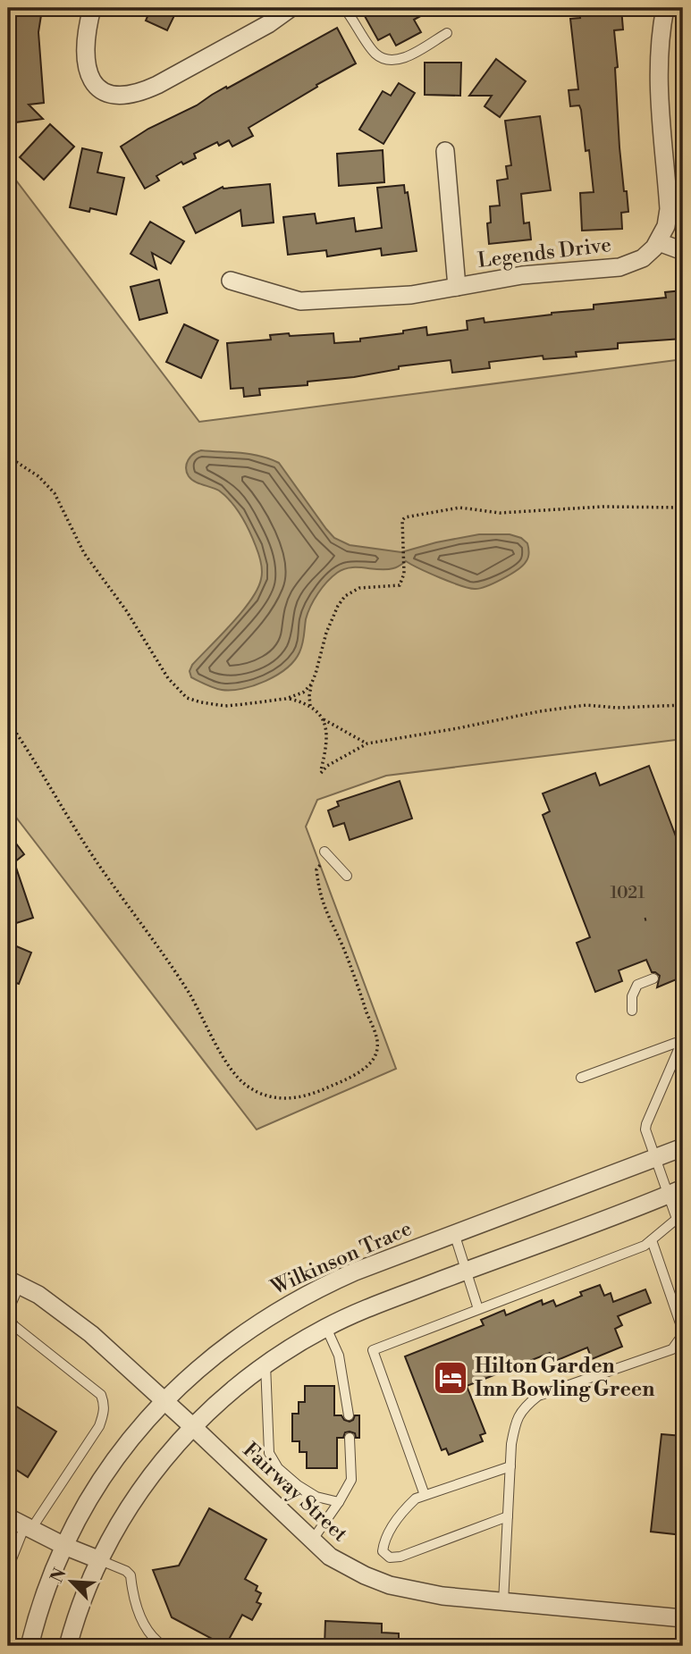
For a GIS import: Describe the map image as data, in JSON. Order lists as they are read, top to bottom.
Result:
{
  "streets": {
    "street": ["Legends Drive", "Wilkinson Trace", "Fairway Street"]
  },
  "crossings": [
    ["Wilkinson Trace", "Fairway Street"]
  ],
  "places": {
    "hotel": ["Hilton Garden Inn Bowling Green"]
  },
  "house_numbers": ["1021"],
  "north": "top left"
}
